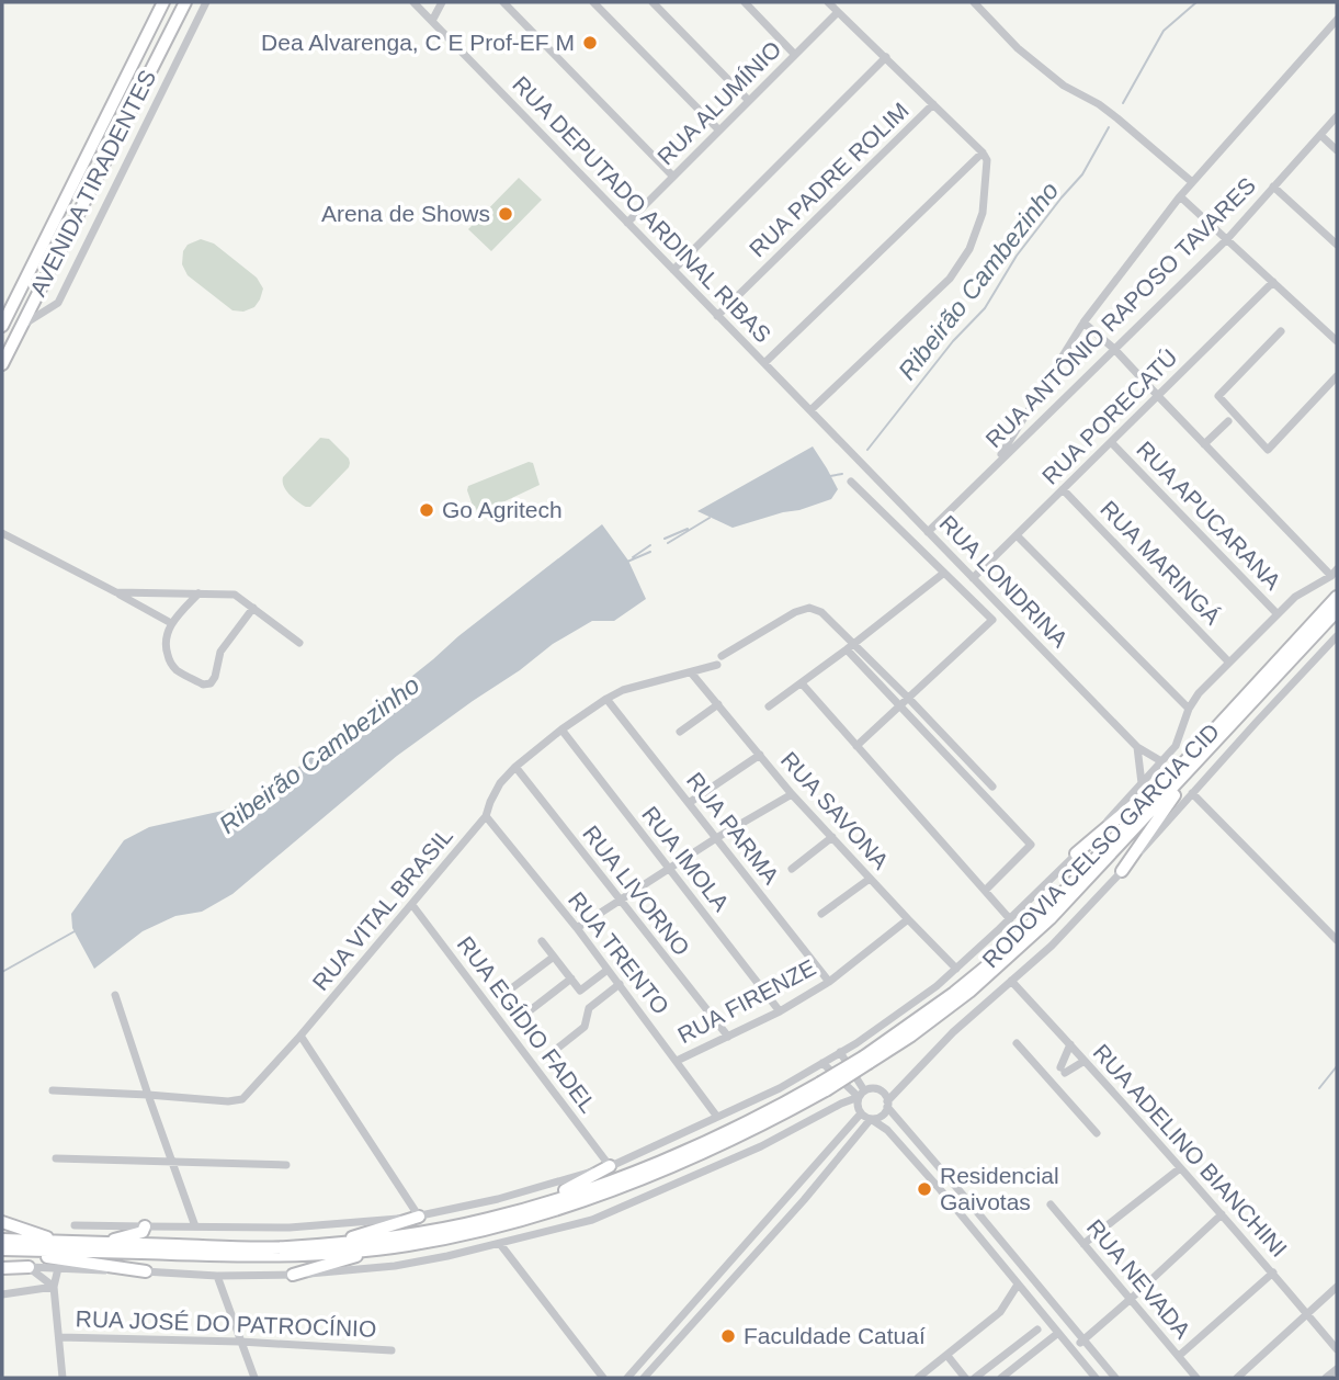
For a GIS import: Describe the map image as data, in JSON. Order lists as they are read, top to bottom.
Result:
{
  "streets": {
    "highway": ["AVENIDA TIRADENTES", "RODOVIA CELSO GARCIA CID"],
    "street": [
      "RUA ALUMÍNIO",
      "RUA PADRE ROLIM",
      "RUA DEPUTADO ARDINAL RIBAS",
      "RUA ANTÔNIO RAPOSO TAVARES",
      "RUA PORECATÚ",
      "RUA APUCARANA",
      "RUA MARINGÁ",
      "RUA LONDRINA",
      "RUA SAVONA",
      "RUA PARMA",
      "RUA IMOLA",
      "RUA LIVORNO",
      "RUA VITAL BRASIL",
      "RUA TRENTO",
      "RUA FIRENZE",
      "RUA EGÍDIO FADEL",
      "RUA ADELINO BIANCHINI",
      "RUA NEVADA",
      "RUA JOSÉ DO PATROCÍNIO"
    ]
  },
  "crossings": [
    ["RUA ALUMÍNIO", "RUA DEPUTADO ARDINAL RIBAS"],
    ["RUA PADRE ROLIM", "RUA DEPUTADO ARDINAL RIBAS"],
    ["RUA DEPUTADO ARDINAL RIBAS", "RUA LONDRINA"],
    ["RUA ANTÔNIO RAPOSO TAVARES", "RUA LONDRINA"],
    ["RUA PORECATÚ", "RUA APUCARANA"],
    ["RUA PORECATÚ", "RUA MARINGÁ"],
    ["RUA PORECATÚ", "RUA LONDRINA"],
    ["RUA SAVONA", "RUA VITAL BRASIL"],
    ["RUA SAVONA", "RUA FIRENZE"],
    ["RUA PARMA", "RUA VITAL BRASIL"],
    ["RUA PARMA", "RUA FIRENZE"],
    ["RUA IMOLA", "RUA VITAL BRASIL"],
    ["RUA IMOLA", "RUA FIRENZE"],
    ["RUA LIVORNO", "RUA VITAL BRASIL"],
    ["RUA LIVORNO", "RUA FIRENZE"],
    ["RUA VITAL BRASIL", "RUA TRENTO"],
    ["RUA VITAL BRASIL", "RUA EGÍDIO FADEL"],
    ["RUA TRENTO", "RUA FIRENZE"]
  ],
  "water": ["Ribeirão Cambezinho"],
  "places": [
    "Dea Alvarenga, C E Prof-EF M",
    "Arena de Shows",
    "Go Agritech",
    "Residencial Gaivotas",
    "Faculdade Catuaí"
  ]
}
